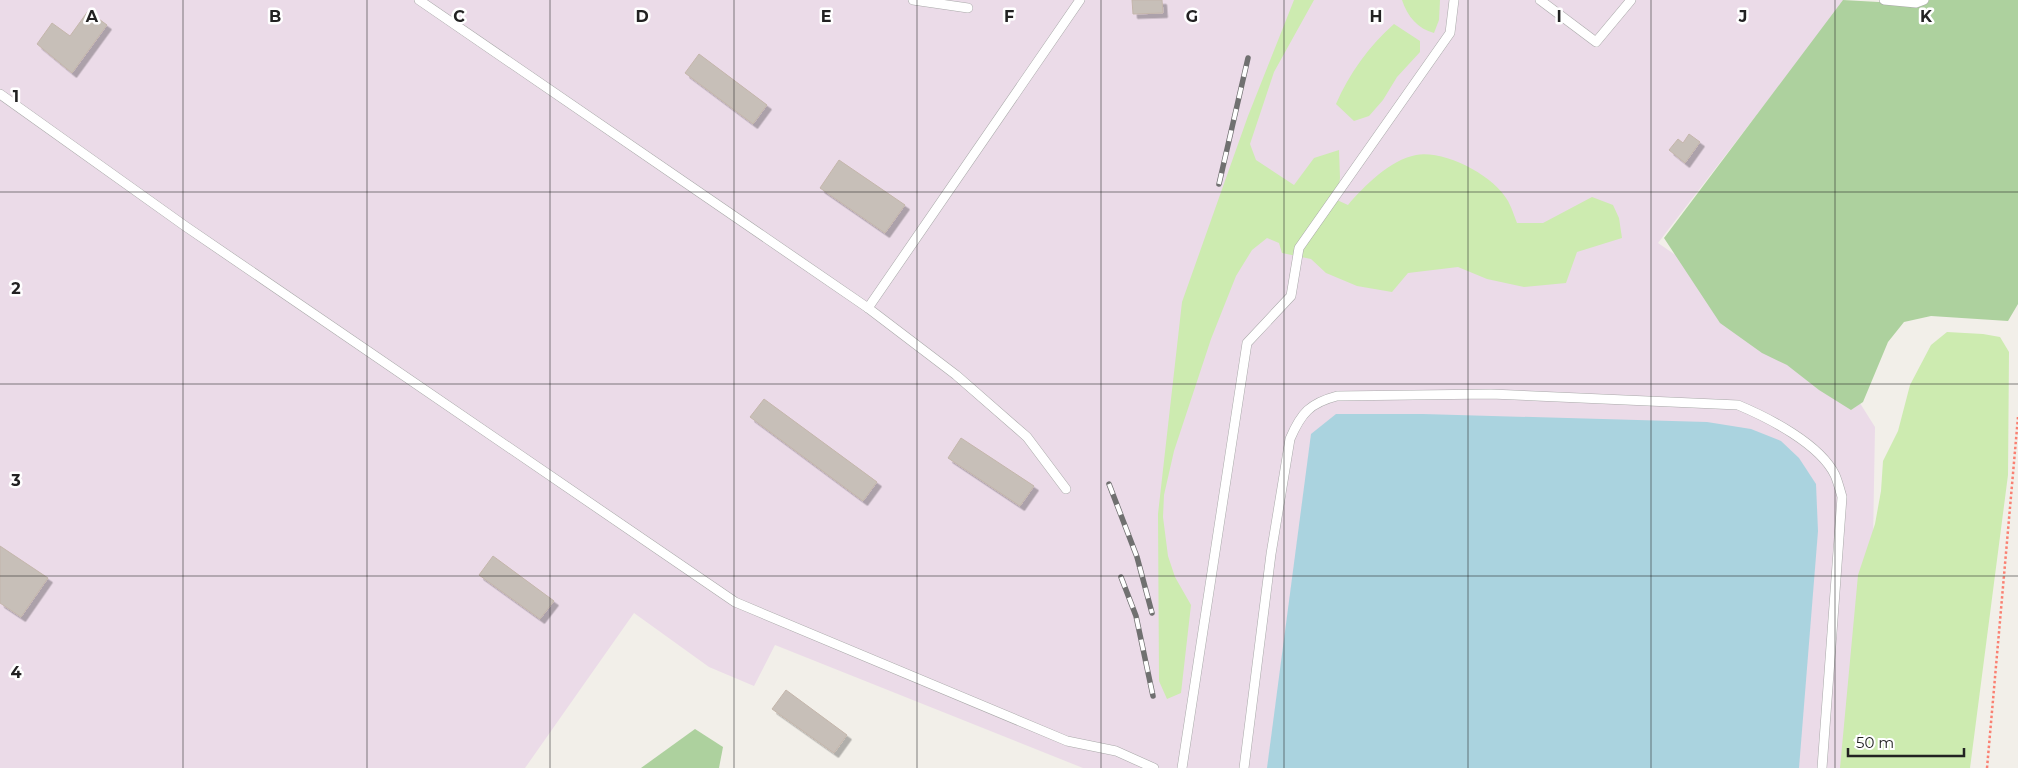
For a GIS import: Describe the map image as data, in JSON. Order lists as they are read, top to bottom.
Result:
{
  "scale_bar": "50 m",
  "grid": {
    "columns": [
      "A",
      "B",
      "C",
      "D",
      "E",
      "F",
      "G",
      "H",
      "I",
      "J",
      "K"
    ],
    "rows": [
      "1",
      "2",
      "3",
      "4"
    ]
  }
}
